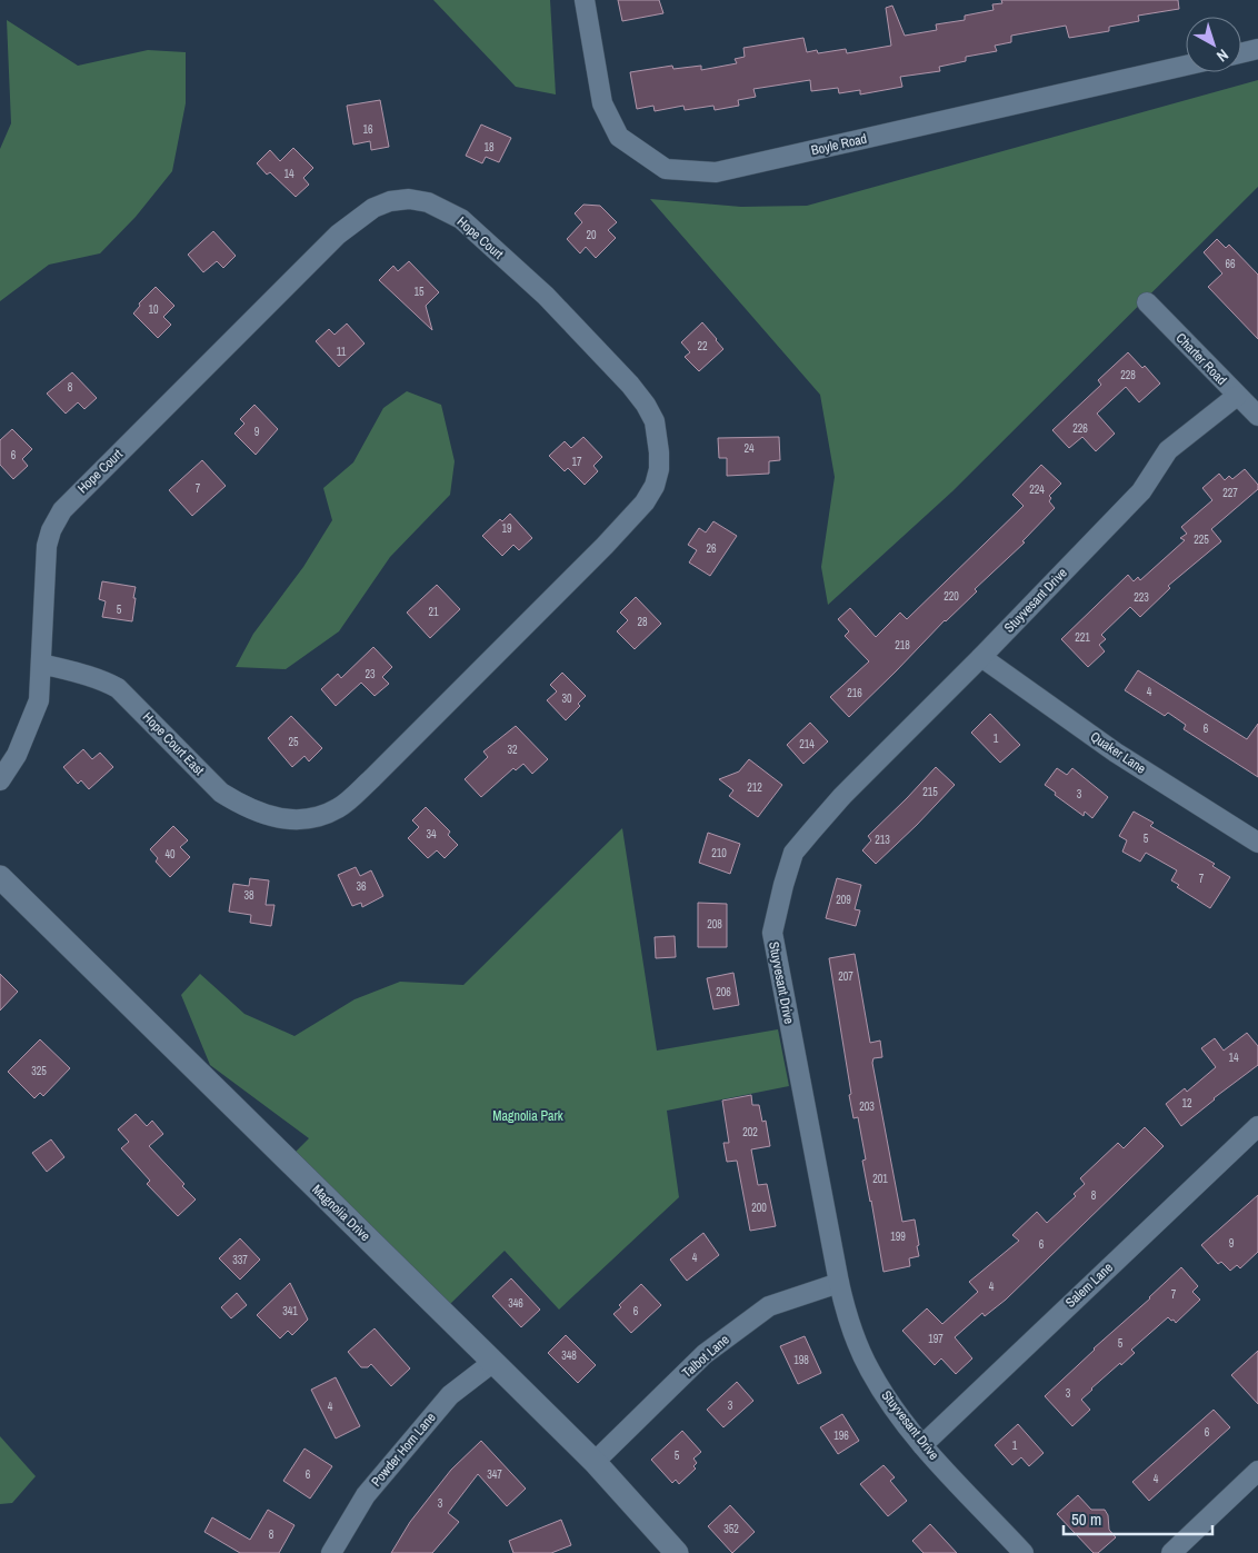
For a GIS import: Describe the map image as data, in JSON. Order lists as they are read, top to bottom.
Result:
{
  "streets": {
    "street": [
      "Boyle Road",
      "Hope Court",
      "Charter Road",
      "Stuyvesant Drive",
      "Hope Court East",
      "Quaker Lane",
      "Magnolia Drive",
      "Salem Lane",
      "Talbot Lane",
      "Powder Horn Lane"
    ]
  },
  "crossings": [
    ["Hope Court", "Hope Court East"],
    ["Charter Road", "Stuyvesant Drive"],
    ["Stuyvesant Drive", "Quaker Lane"],
    ["Stuyvesant Drive", "Salem Lane"],
    ["Stuyvesant Drive", "Talbot Lane"],
    ["Magnolia Drive", "Talbot Lane"],
    ["Magnolia Drive", "Powder Horn Lane"]
  ],
  "parks": ["Magnolia Park"],
  "house_numbers": [
    "16",
    "18",
    "14",
    "20",
    "66",
    "15",
    "10",
    "22",
    "11",
    "228",
    "8",
    "226",
    "9",
    "24",
    "6",
    "17",
    "7",
    "224",
    "227",
    "19",
    "225",
    "26",
    "220",
    "223",
    "5",
    "21",
    "28",
    "221",
    "218",
    "23",
    "4",
    "216",
    "30",
    "6",
    "1",
    "25",
    "214",
    "32",
    "212",
    "215",
    "3",
    "34",
    "5",
    "213",
    "210",
    "40",
    "7",
    "36",
    "38",
    "209",
    "208",
    "207",
    "206",
    "14",
    "325",
    "12",
    "203",
    "202",
    "201",
    "8",
    "200",
    "199",
    "9",
    "6",
    "4",
    "337",
    "4",
    "7",
    "346",
    "341",
    "6",
    "197",
    "5",
    "348",
    "198",
    "3",
    "3",
    "4",
    "6",
    "196",
    "1",
    "5",
    "6",
    "347",
    "4",
    "3",
    "352",
    "8"
  ],
  "scale_bar": "50 m",
  "north": "bottom right"
}
